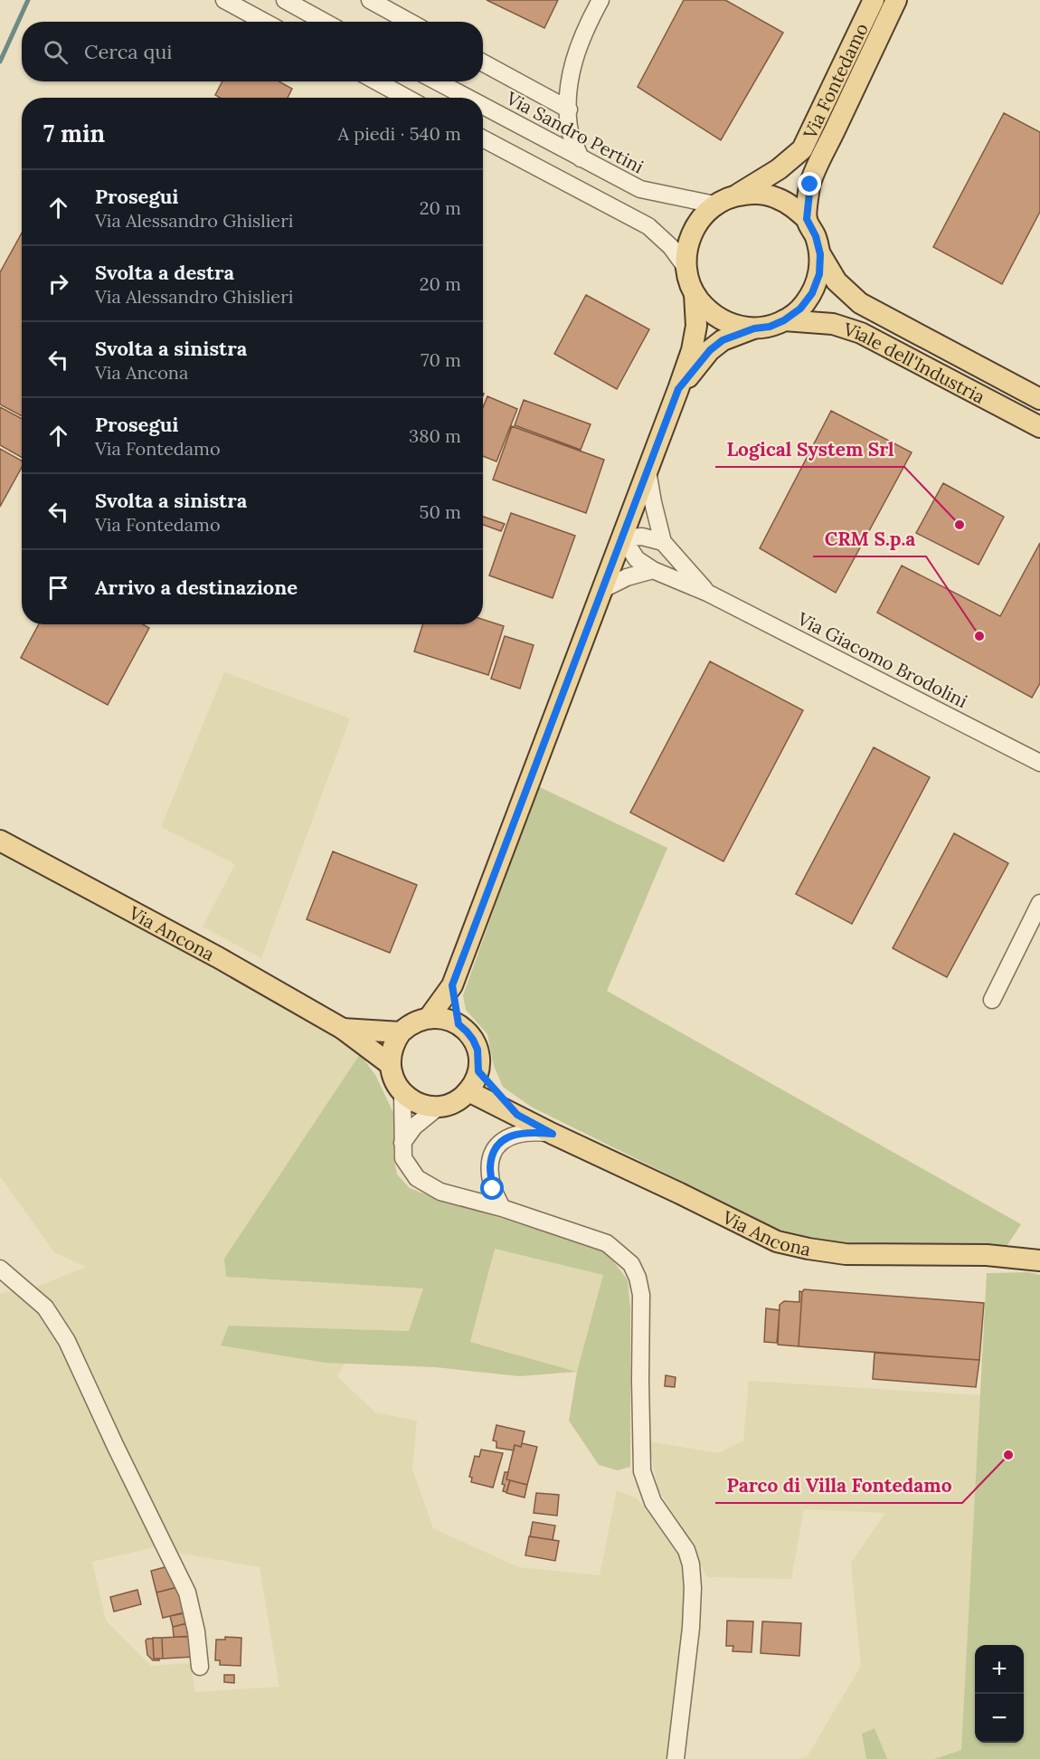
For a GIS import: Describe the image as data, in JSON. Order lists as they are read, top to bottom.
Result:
{
  "streets": {
    "main road": ["Via Fontedamo", "Viale dell'Industria", "Via Ancona"],
    "street": ["Via Sandro Pertini", "Via Giacomo Brodolini"]
  },
  "crossings": [
    ["Via Fontedamo", "Via Sandro Pertini"],
    ["Via Fontedamo", "Viale dell'Industria"],
    ["Via Fontedamo", "Via Giacomo Brodolini"],
    ["Via Fontedamo", "Via Ancona"],
    ["Via Sandro Pertini", "Viale dell'Industria"]
  ],
  "places": ["Logical System Srl", "CRM S.p.a", "Parco di Villa Fontedamo"],
  "page": {
    "search": "Cerca qui",
    "heading": ["7 min", "A piedi · 540 m"],
    "list": [
      ["Prosegui", "Via Alessandro Ghislieri", "20 m"],
      ["Svolta a destra", "Via Alessandro Ghislieri", "20 m"],
      ["Svolta a sinistra", "Via Ancona", "70 m"],
      ["Prosegui", "Via Fontedamo", "380 m"],
      ["Svolta a sinistra", "Via Fontedamo", "50 m"],
      "Arrivo a destinazione"
    ],
    "map_buttons": ["+", "−"]
  }
}
